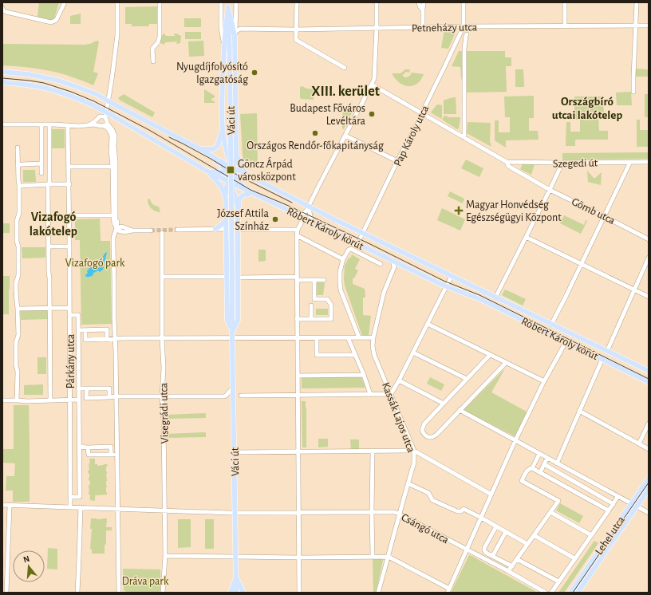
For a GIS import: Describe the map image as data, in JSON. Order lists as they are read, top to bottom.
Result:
{
  "streets": {
    "main road": ["Váci út", "Róbert Károly körút", "Lehel utca"],
    "street": [
      "Petneházy utca",
      "Pap Károly utca",
      "Szegedi út",
      "Gömb utca",
      "Párkány utca",
      "Visegrádi utca",
      "Kassák Lajos utca",
      "Csángó utca"
    ]
  },
  "crossings": [
    ["Petneházy utca", "Pap Károly utca"],
    ["Váci út", "Róbert Károly körút"],
    ["Váci út", "Csángó utca"],
    ["Pap Károly utca", "Gömb utca"],
    ["Pap Károly utca", "Róbert Károly körút"],
    ["Szegedi út", "Gömb utca"],
    ["Róbert Károly körút", "Kassák Lajos utca"],
    ["Párkány utca", "Csángó utca"],
    ["Visegrádi utca", "Csángó utca"],
    ["Kassák Lajos utca", "Csángó utca"]
  ],
  "districts": ["XIII. kerület", "Országbíró utcai lakótelep", "Vizafogó lakótelep"],
  "parks": ["Vizafogó park", "Dráva park"],
  "places": {
    "other": [
      "Nyugdíjfolyósító Igazgatóság",
      "Budapest Főváros Levéltára",
      "Országos Rendőr-főkapitányság",
      "József Attila Színház"
    ],
    "transit": ["Göncz Árpád városközpont"],
    "health": ["Magyar Honvédség Egészségügyi Központ"]
  },
  "north": "top"
}
